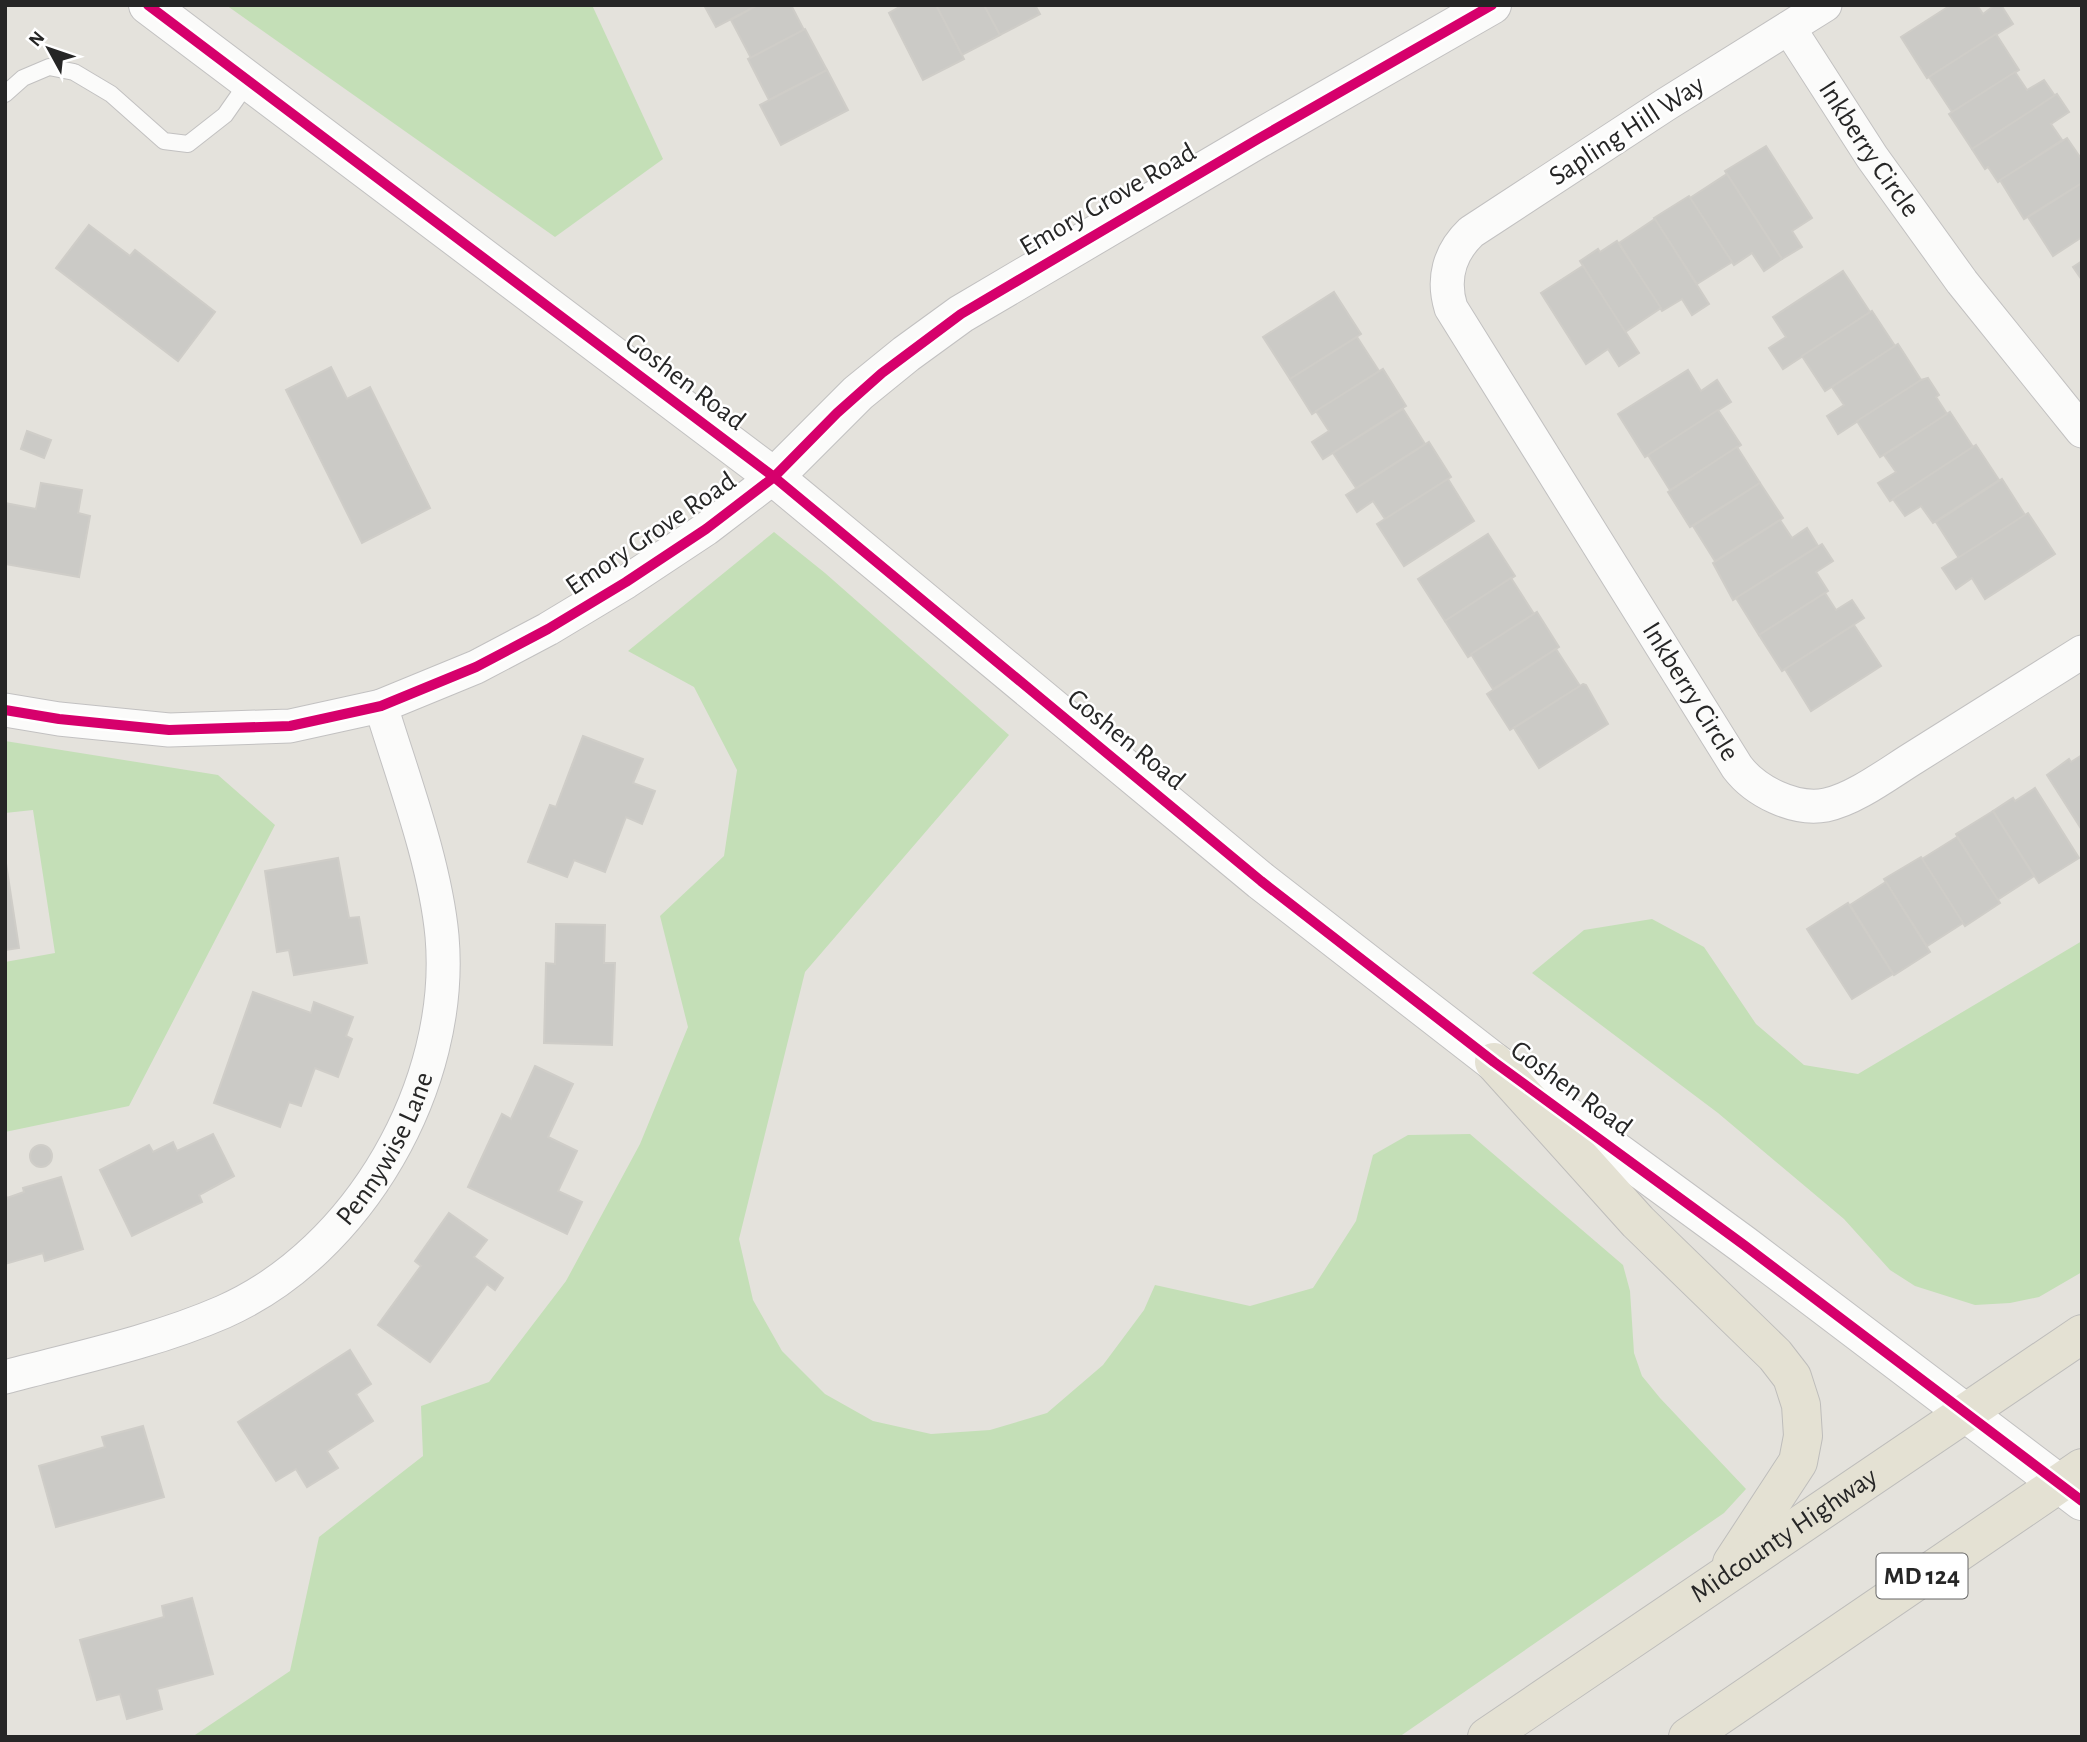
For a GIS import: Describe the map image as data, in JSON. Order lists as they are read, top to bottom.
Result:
{
  "streets": {
    "main road": ["Midcounty Highway", "MD 124"],
    "street": [
      "Sapling Hill Way",
      "Inkberry Circle",
      "Emory Grove Road",
      "Goshen Road",
      "Pennywise Lane"
    ]
  },
  "crossings": [
    ["Sapling Hill Way", "Inkberry Circle"],
    ["Emory Grove Road", "Goshen Road"],
    ["Emory Grove Road", "Pennywise Lane"],
    ["Goshen Road", "Midcounty Highway"],
    ["Goshen Road", "MD 124"]
  ],
  "north": "top left"
}
